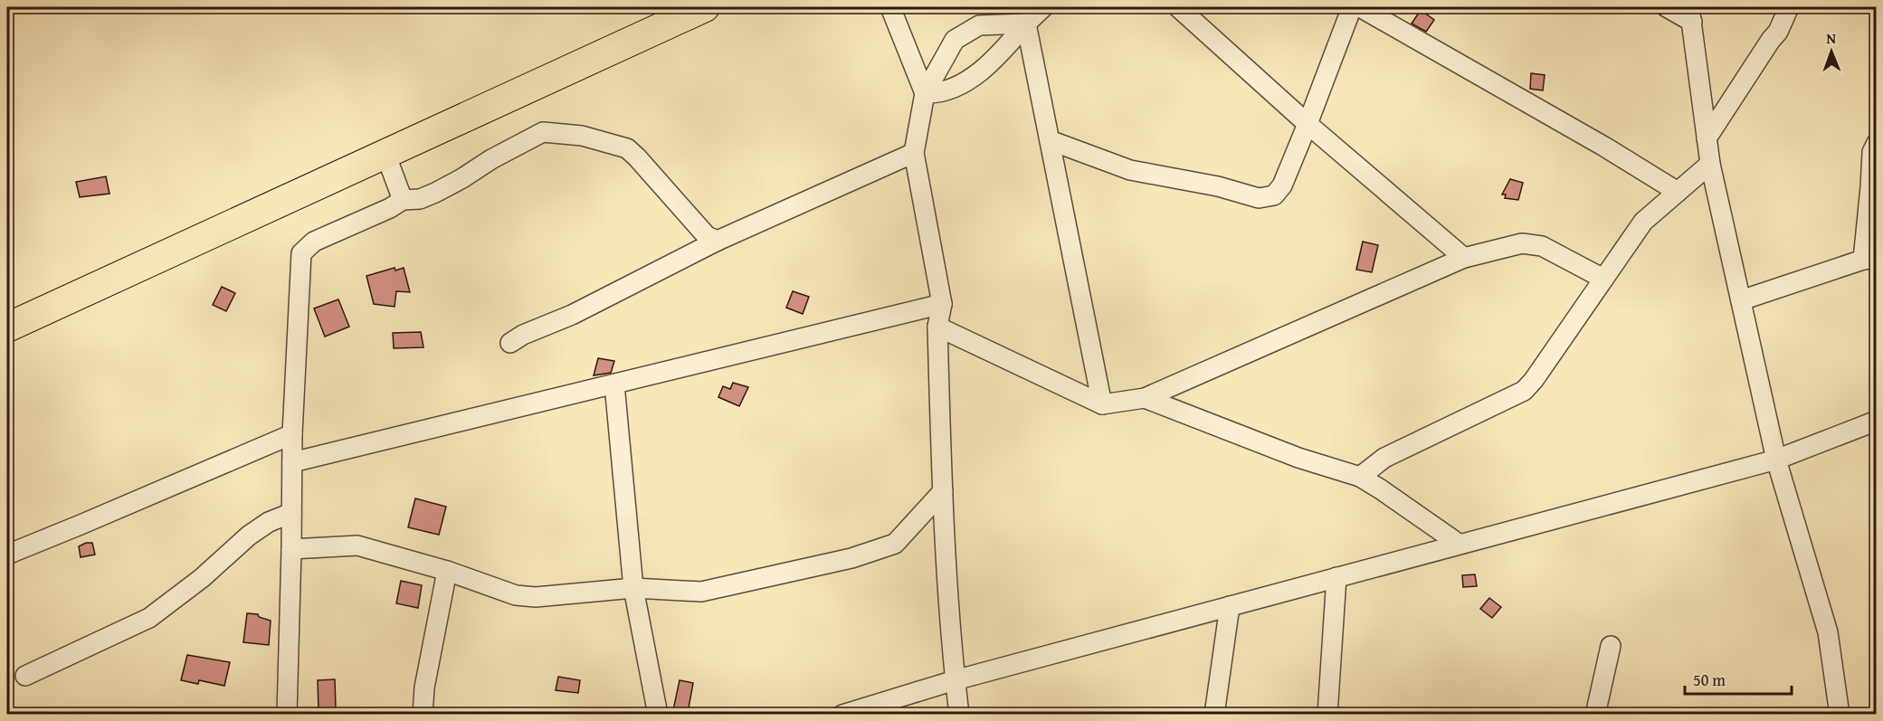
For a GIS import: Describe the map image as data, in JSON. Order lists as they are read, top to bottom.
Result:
{
  "scale_bar": "50 m",
  "north": "top"
}
